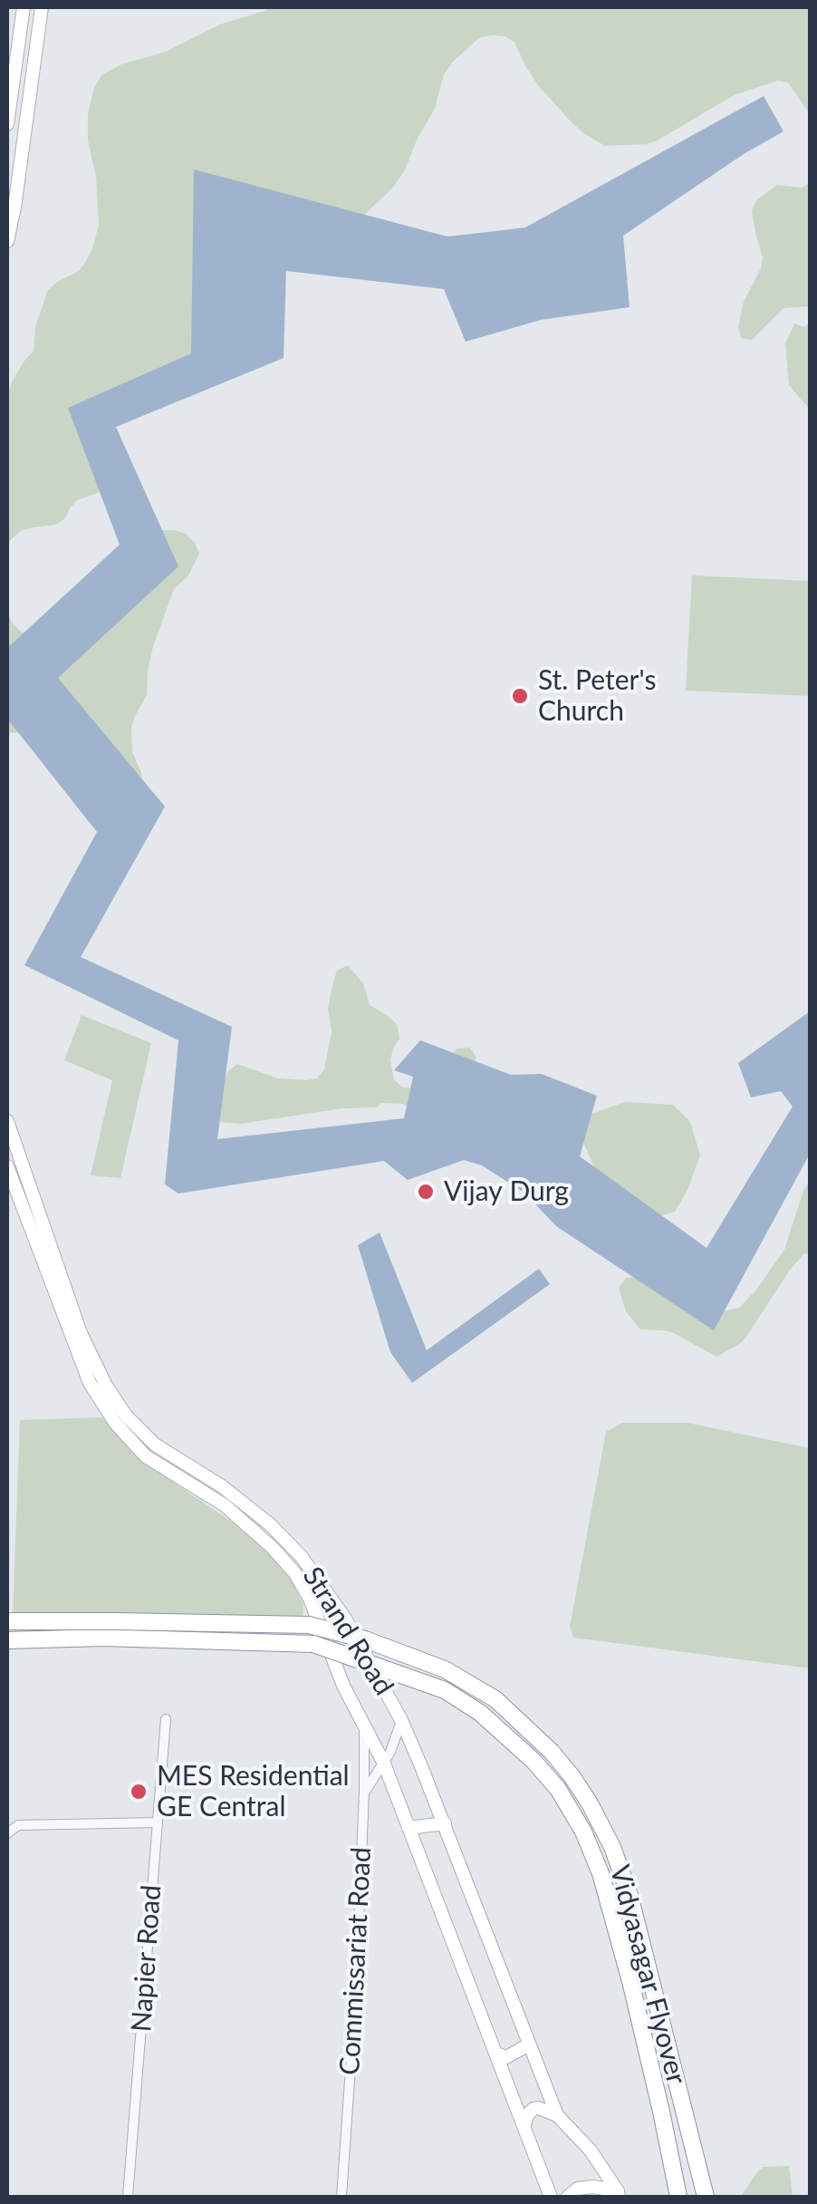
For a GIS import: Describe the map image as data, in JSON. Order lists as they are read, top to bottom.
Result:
{
  "streets": {
    "highway": ["Vidyasagar Flyover"],
    "main road": ["Strand Road"],
    "street": ["Napier Road", "Commissariat Road"]
  },
  "crossings": [
    ["Strand Road", "Commissariat Road"]
  ],
  "places": ["St. Peter's Church", "Vijay Durg", "MES Residential GE Central"]
}
